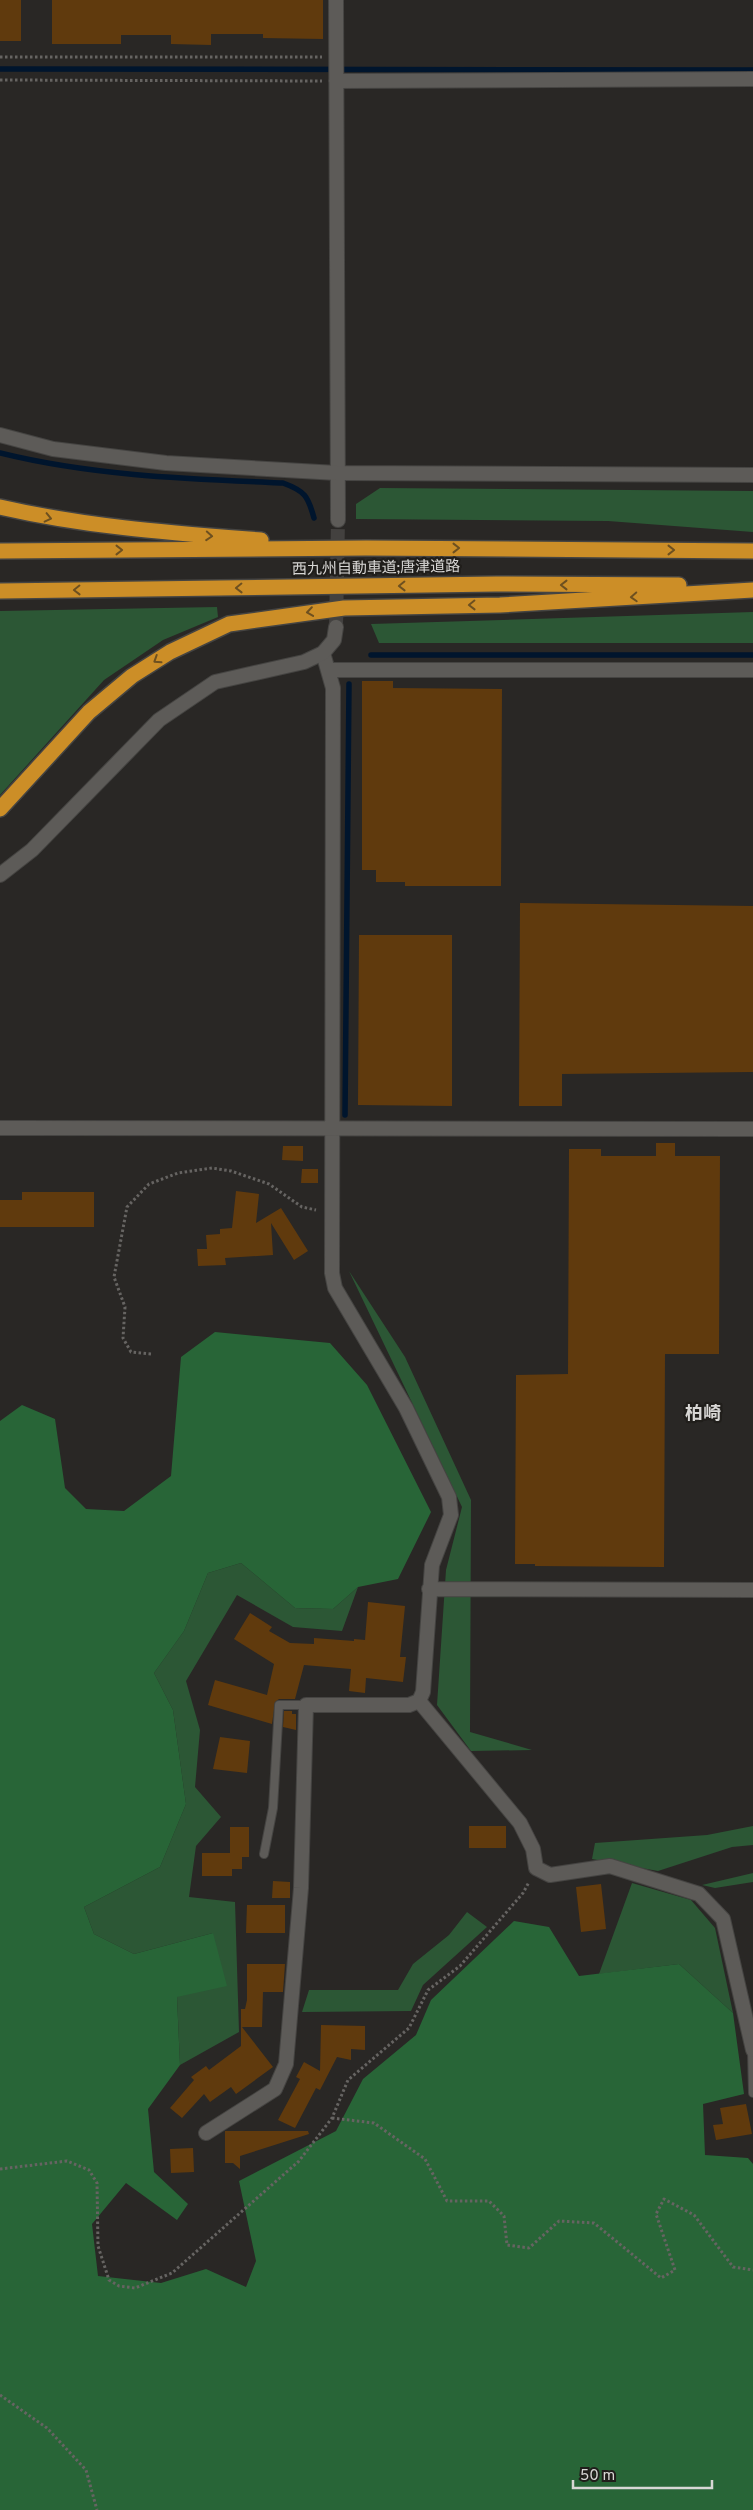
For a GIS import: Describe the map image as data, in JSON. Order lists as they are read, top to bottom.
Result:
{
  "streets": {
    "highway": ["西九州自動車道;唐津道路"]
  },
  "districts": ["柏崎"],
  "scale_bar": "50 m"
}
